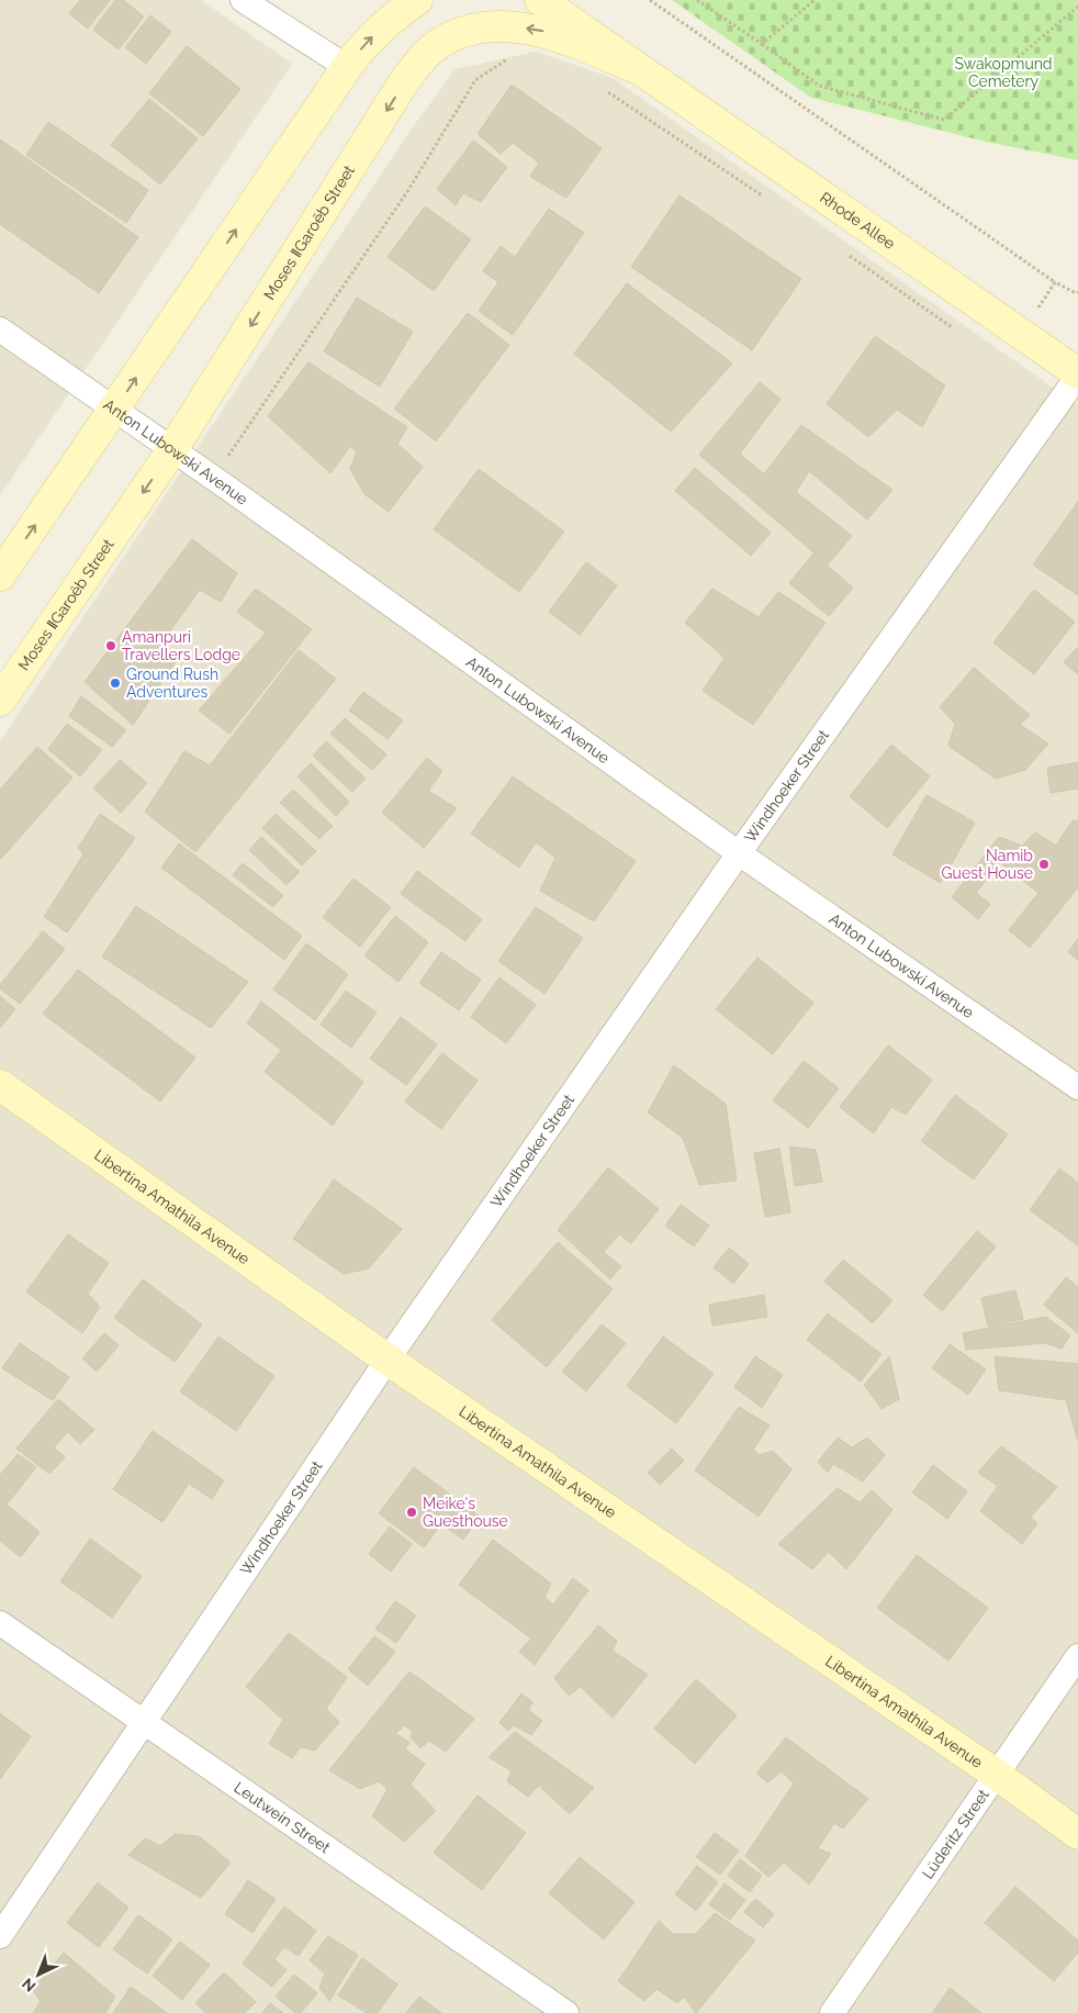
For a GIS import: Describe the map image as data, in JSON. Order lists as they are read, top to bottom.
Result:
{
  "streets": {
    "main road": ["Rhode Allee", "Moses ǁGaroëb Street", "Libertina Amathila Avenue"],
    "street": [
      "Anton Lubowski Avenue",
      "Windhoeker Street",
      "Leutwein Street",
      "Lüderitz Street"
    ]
  },
  "crossings": [
    ["Rhode Allee", "Moses ǁGaroëb Street"],
    ["Rhode Allee", "Windhoeker Street"],
    ["Moses ǁGaroëb Street", "Anton Lubowski Avenue"],
    ["Anton Lubowski Avenue", "Windhoeker Street"],
    ["Windhoeker Street", "Libertina Amathila Avenue"],
    ["Windhoeker Street", "Leutwein Street"],
    ["Libertina Amathila Avenue", "Lüderitz Street"]
  ],
  "parks": ["Swakopmund Cemetery"],
  "places": [
    "Amanpuri Travellers Lodge",
    "Ground Rush Adventures",
    "Namib Guest House",
    "Meike's Guesthouse"
  ],
  "north": "bottom left"
}
